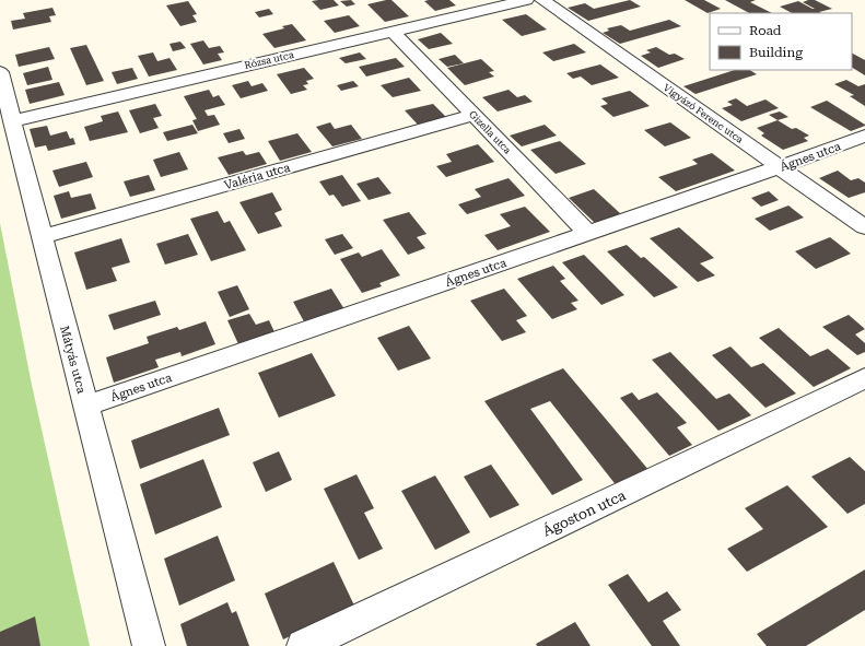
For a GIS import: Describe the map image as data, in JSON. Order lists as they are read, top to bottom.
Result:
{
  "streets": {
    "street": [
      "Rózsa utca",
      "Vigyázó Ferenc utca",
      "Gizella utca",
      "Ágnes utca",
      "Valéria utca",
      "Mátyás utca",
      "Ágoston utca"
    ]
  },
  "crossings": [
    ["Rózsa utca", "Gizella utca"],
    ["Rózsa utca", "Mátyás utca"],
    ["Vigyázó Ferenc utca", "Ágnes utca"],
    ["Gizella utca", "Ágnes utca"],
    ["Gizella utca", "Valéria utca"],
    ["Ágnes utca", "Mátyás utca"],
    ["Valéria utca", "Mátyás utca"]
  ],
  "legend": ["Road", "Building"]
}
